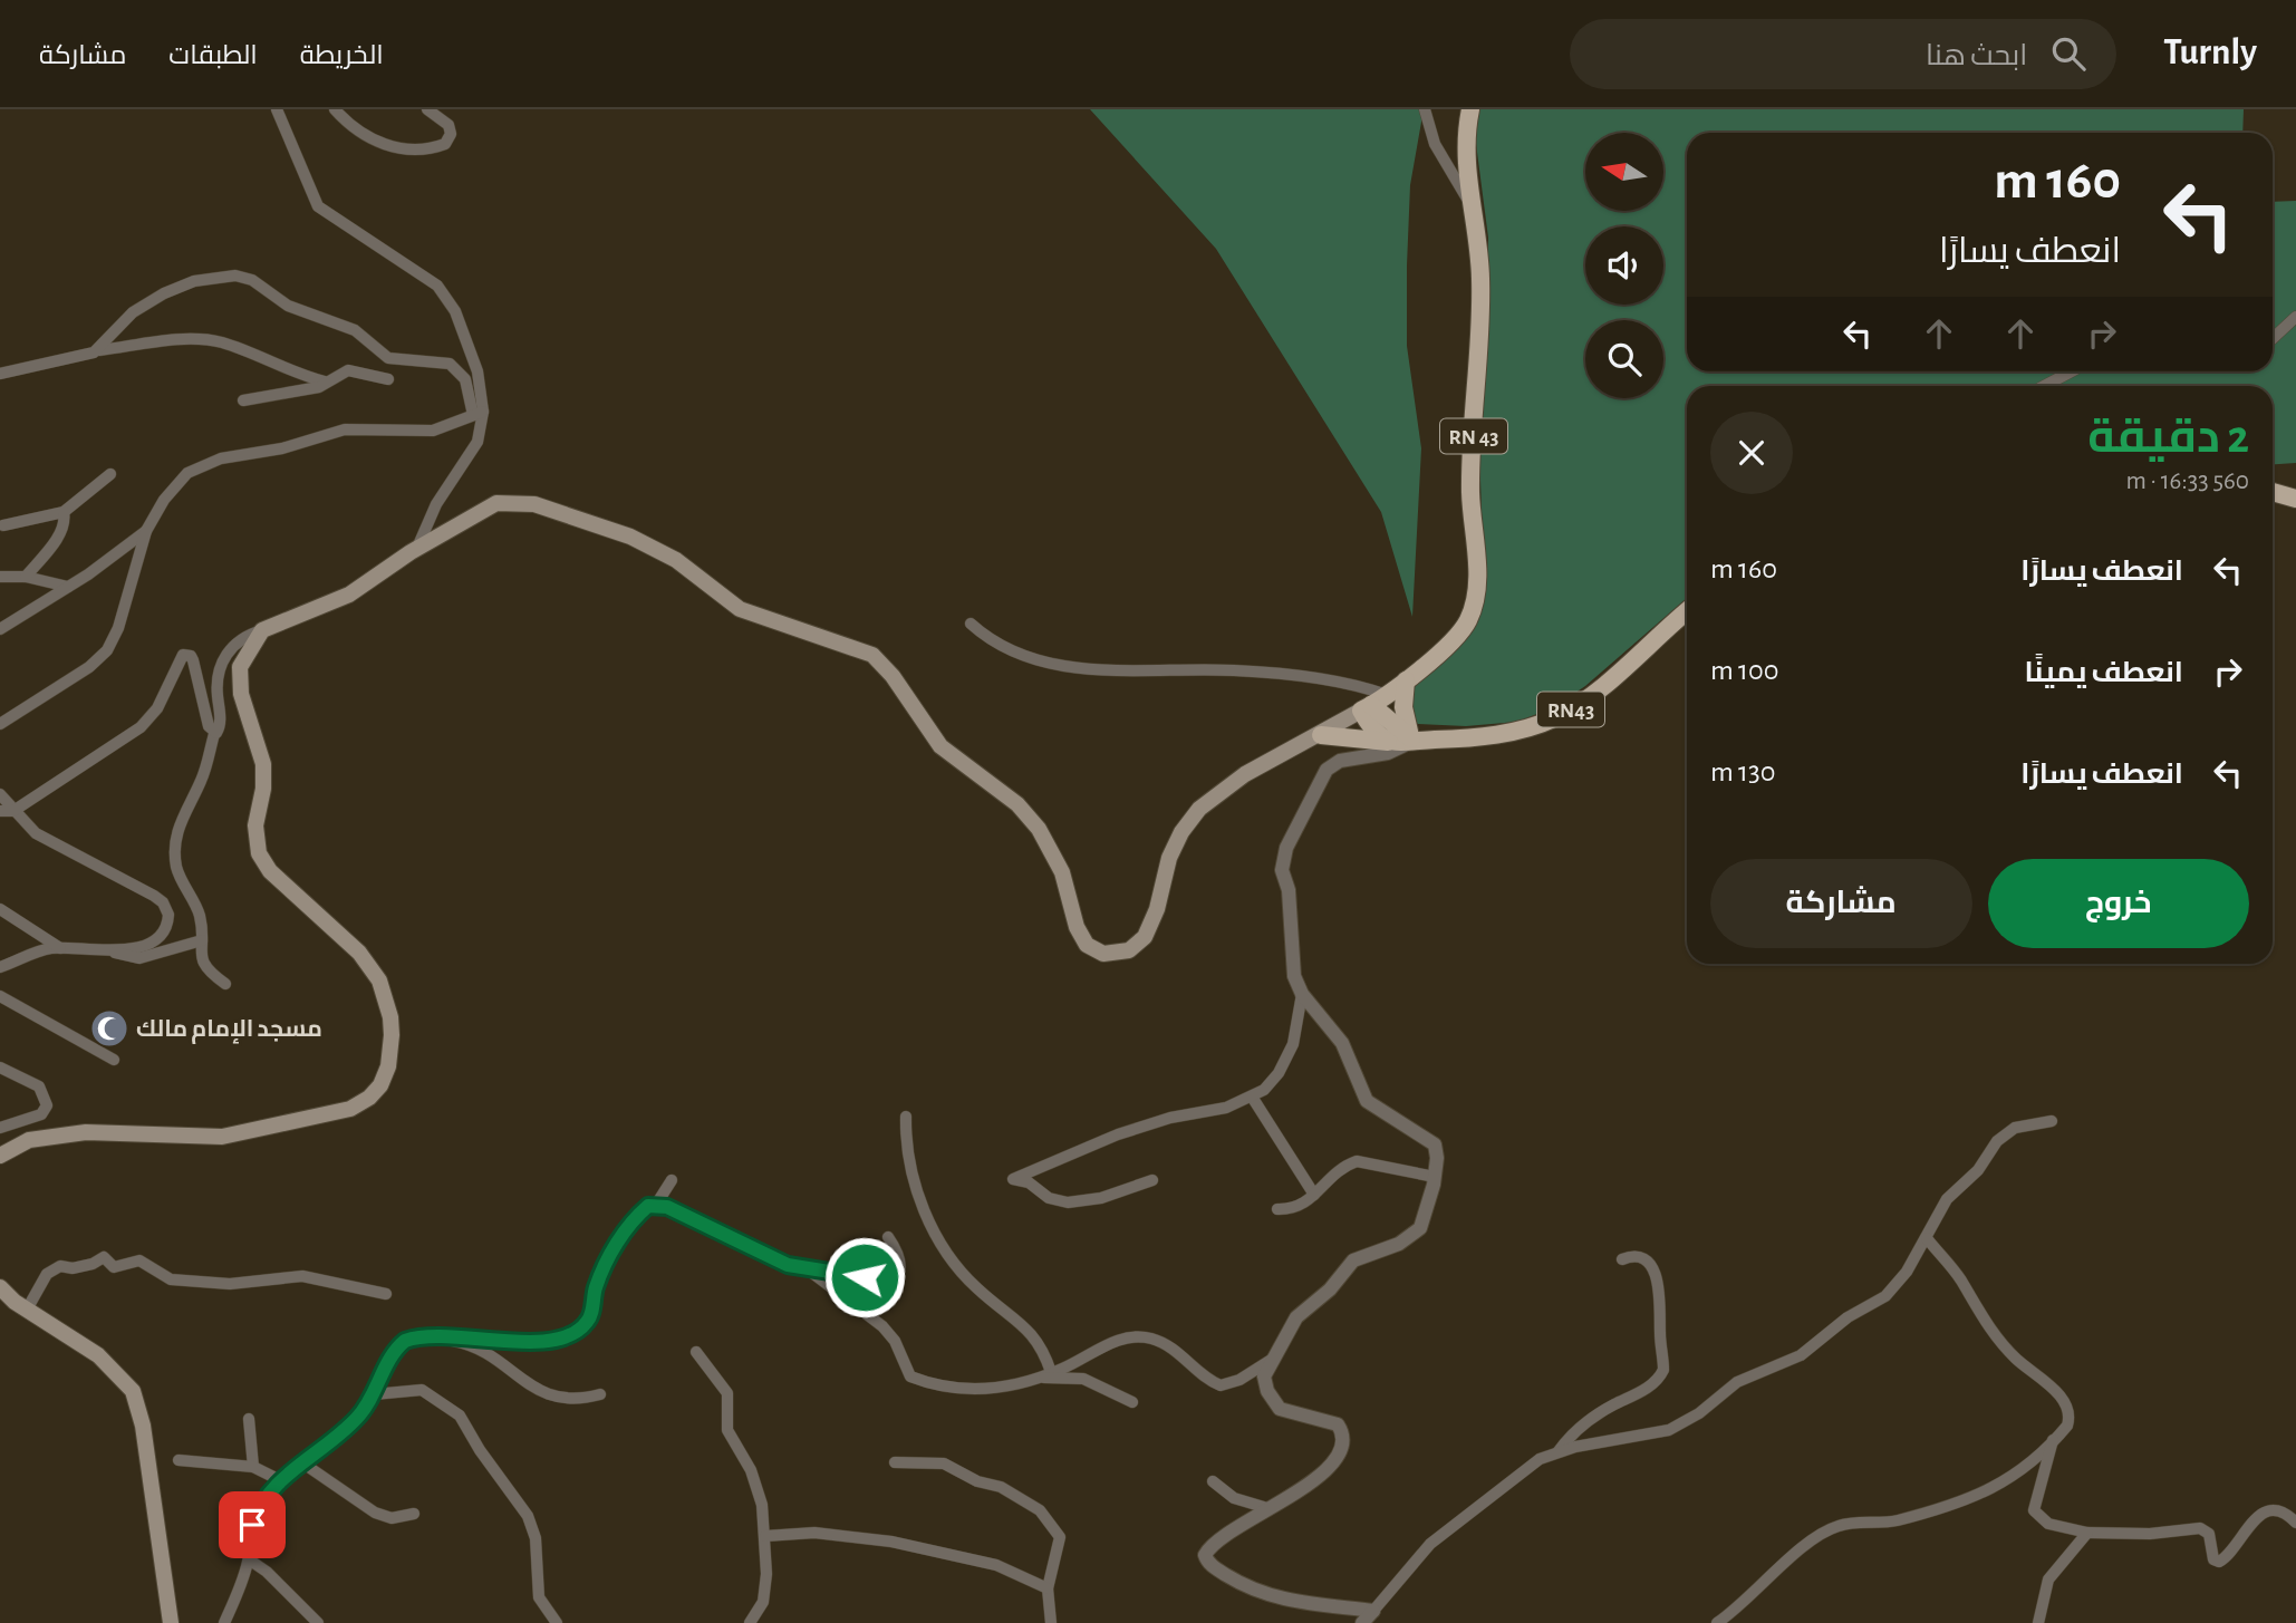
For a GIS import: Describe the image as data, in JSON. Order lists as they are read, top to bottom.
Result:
{
  "streets": {
    "main road": ["RN 43", "RN43"]
  },
  "places": {
    "mosque": ["مسجد الإمام مالك"]
  },
  "north": "left",
  "page": {
    "header": "Turnly",
    "search": "ابحث هنا",
    "nav": ["الخريطة", "الطبقات", "مشاركة"],
    "turn": ["160 m", "انعطف يسارًا"],
    "heading": ["2 دقيقة", "560 m · 16:33"],
    "list": [
      {
        "name": "انعطف يسارًا",
        "value": "160 m"
      },
      {
        "name": "انعطف يمينًا",
        "value": "100 m"
      },
      {
        "name": "انعطف يسارًا",
        "value": "130 m"
      }
    ],
    "buttons": ["خروج", "مشاركة"]
  }
}
